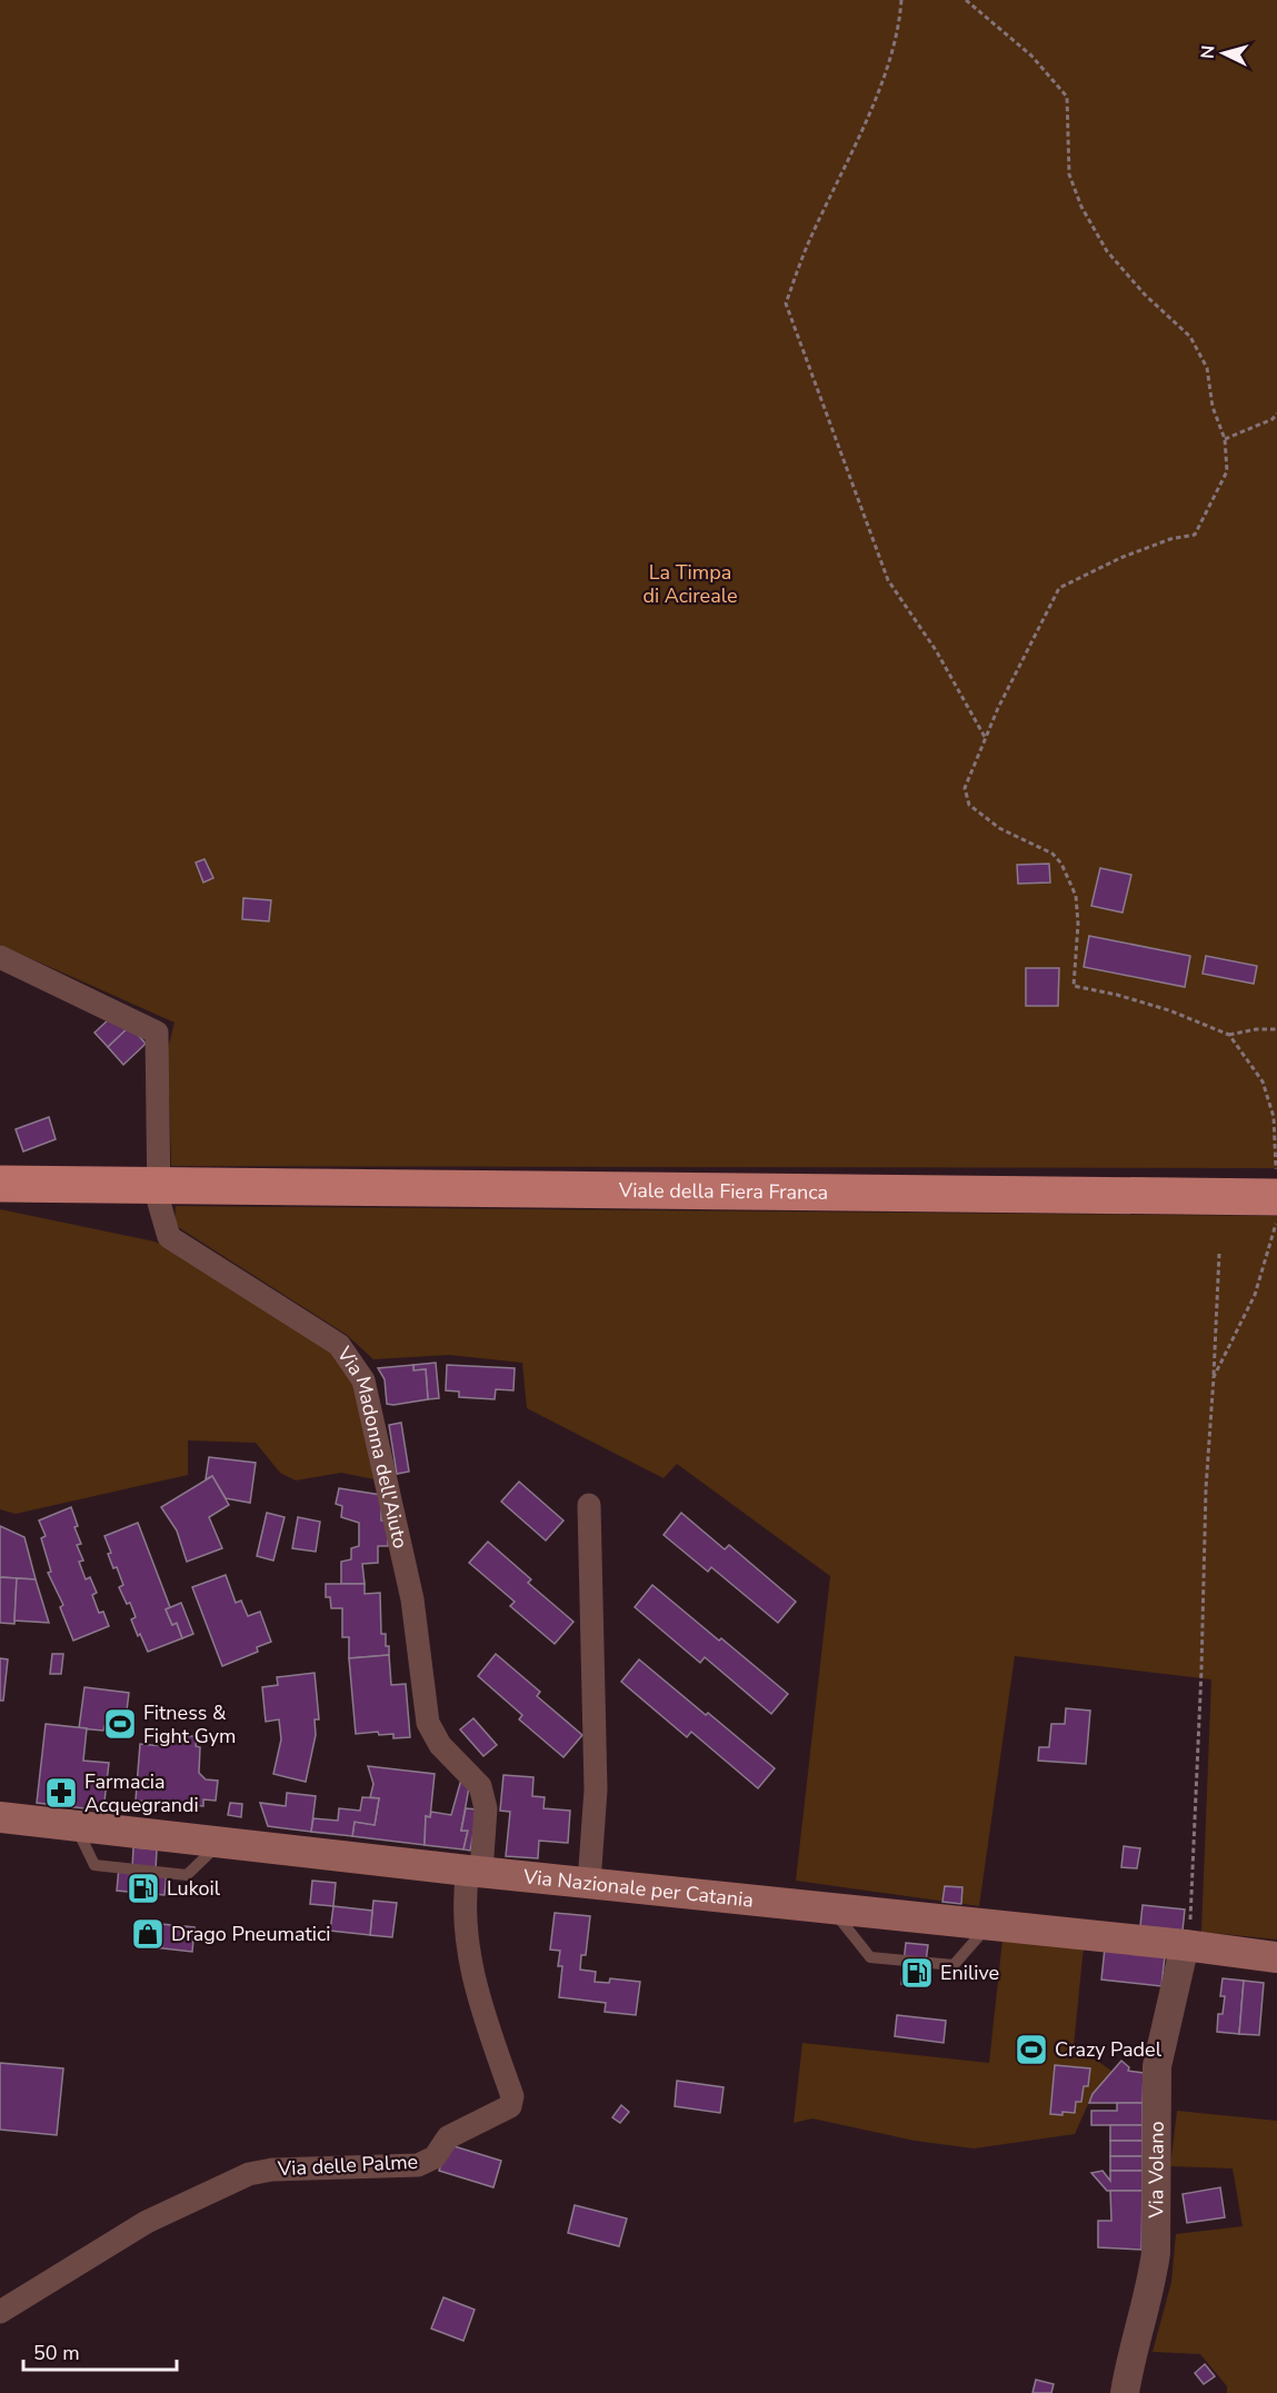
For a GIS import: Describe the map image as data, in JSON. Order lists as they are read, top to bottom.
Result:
{
  "streets": {
    "main road": ["Viale della Fiera Franca", "Via Nazionale per Catania"],
    "street": ["Via Madonna dell'Aiuto", "Via delle Palme", "Via Volano"]
  },
  "crossings": [
    ["Via Madonna dell'Aiuto", "Via Nazionale per Catania"],
    ["Via Madonna dell'Aiuto", "Via delle Palme"],
    ["Via Nazionale per Catania", "Via delle Palme"],
    ["Via Nazionale per Catania", "Via Volano"]
  ],
  "parks": ["La Timpa di Acireale"],
  "places": {
    "sports": ["Fitness & Fight Gym", "Crazy Padel"],
    "pharmacy": ["Farmacia Acquegrandi"],
    "fuel station": ["Lukoil", "Enilive"],
    "shop": ["Drago Pneumatici"]
  },
  "scale_bar": "50 m",
  "north": "left"
}
